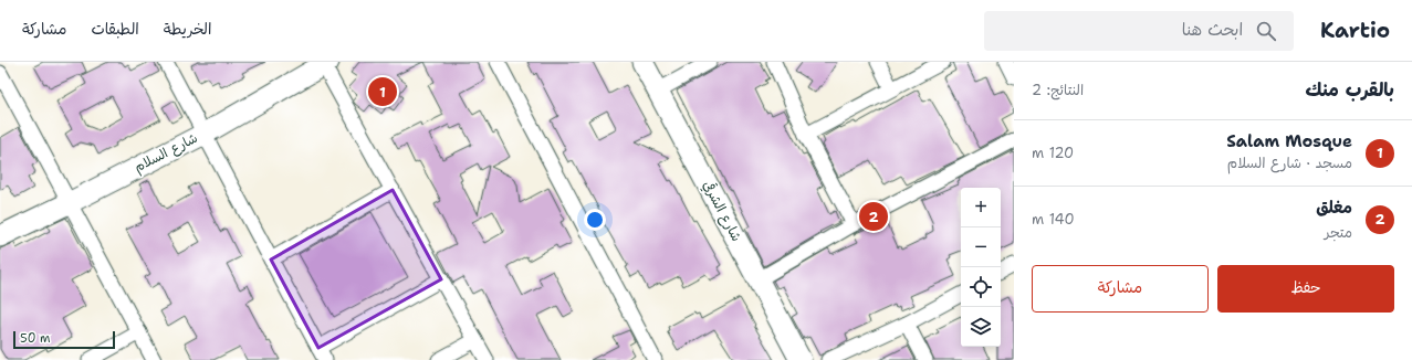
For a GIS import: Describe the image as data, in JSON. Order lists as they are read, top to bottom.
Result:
{
  "streets": {
    "street": ["شارع السلام", "شارع الشرقي"]
  },
  "scale_bar": "50 m",
  "page": {
    "header": "Kartio",
    "search": "ابحث هنا",
    "nav": ["الخريطة", "الطبقات", "مشاركة"],
    "heading": ["بالقرب منك", "النتائج: 2"],
    "pins": ["1", "2"],
    "list": [
      {
        "mark": "1",
        "name": "Salam Mosque",
        "note": "مسجد · شارع السلام",
        "value": "120 m"
      },
      {
        "mark": "2",
        "name": "مغلق",
        "note": "متجر",
        "value": "140 m"
      }
    ],
    "map_buttons": ["+", "−"],
    "buttons": ["حفظ", "مشاركة"],
    "scale": "50 m"
  }
}
